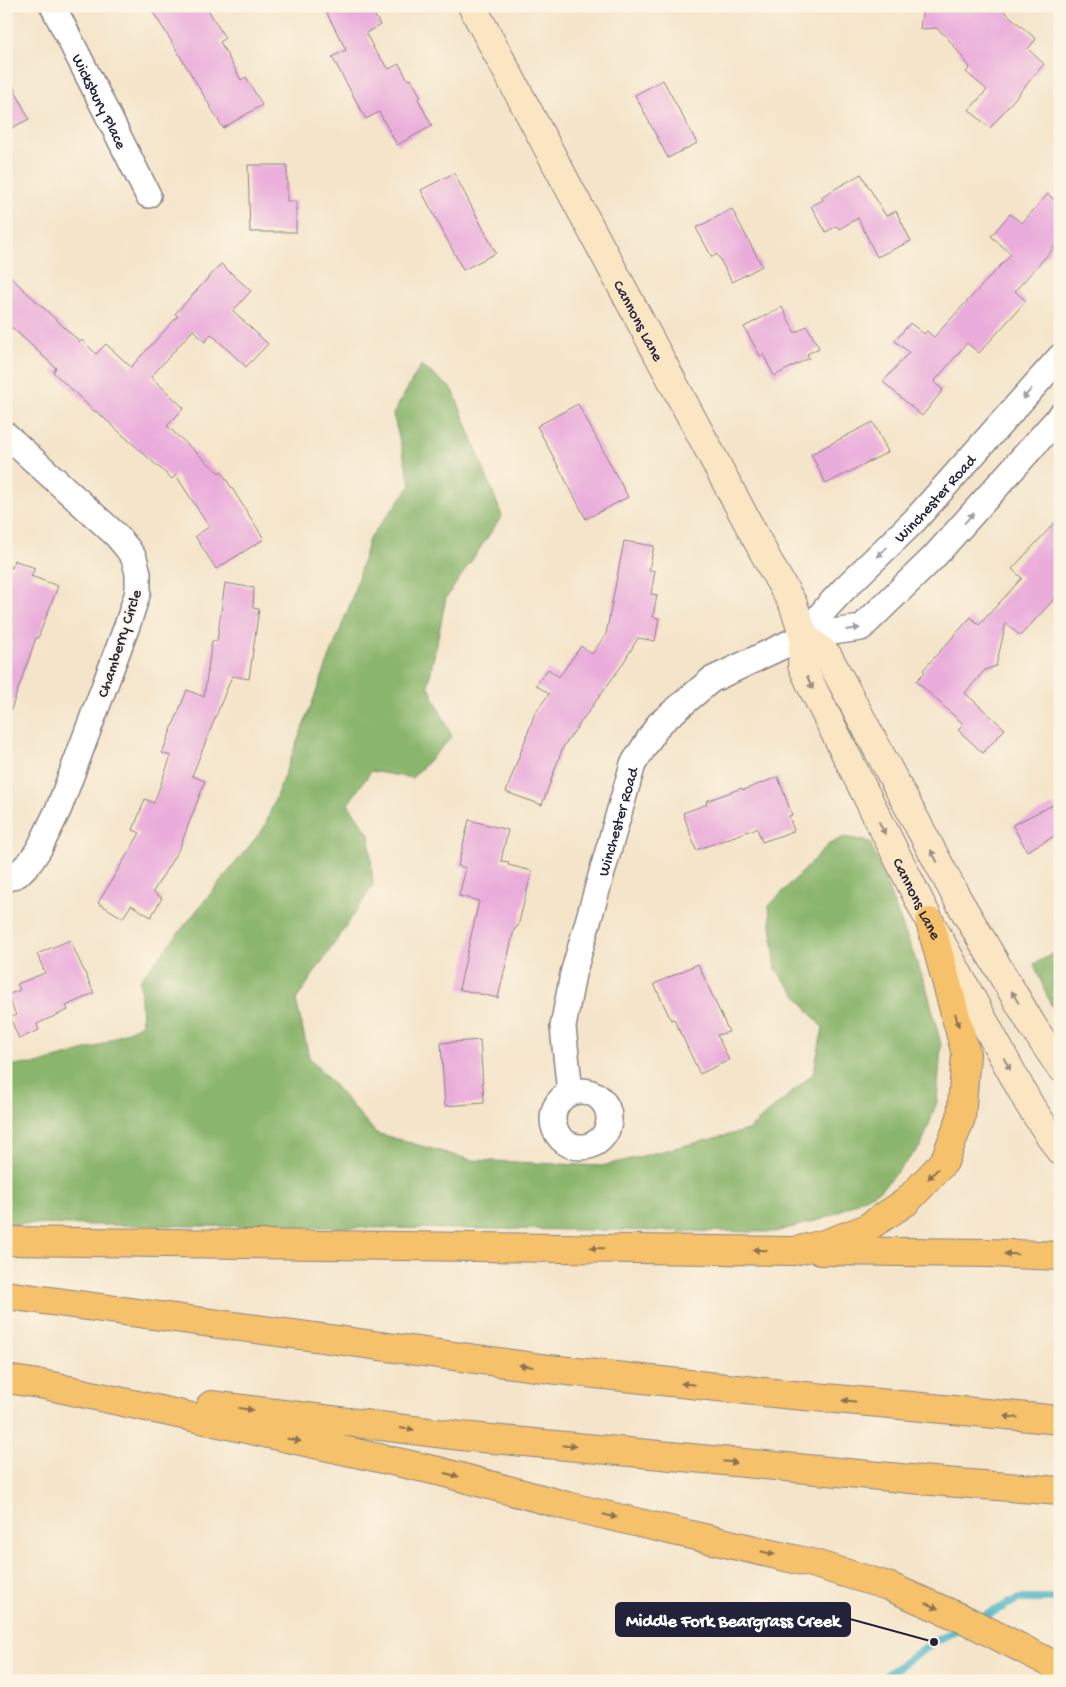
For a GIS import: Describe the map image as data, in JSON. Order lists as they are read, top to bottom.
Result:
{
  "streets": {
    "main road": ["Cannons Lane"],
    "street": ["Wicksbury Place", "Winchester Road", "Chamberry Circle"]
  },
  "crossings": [
    ["Cannons Lane", "Winchester Road"]
  ],
  "places": ["Middle Fork Beargrass Creek"]
}
